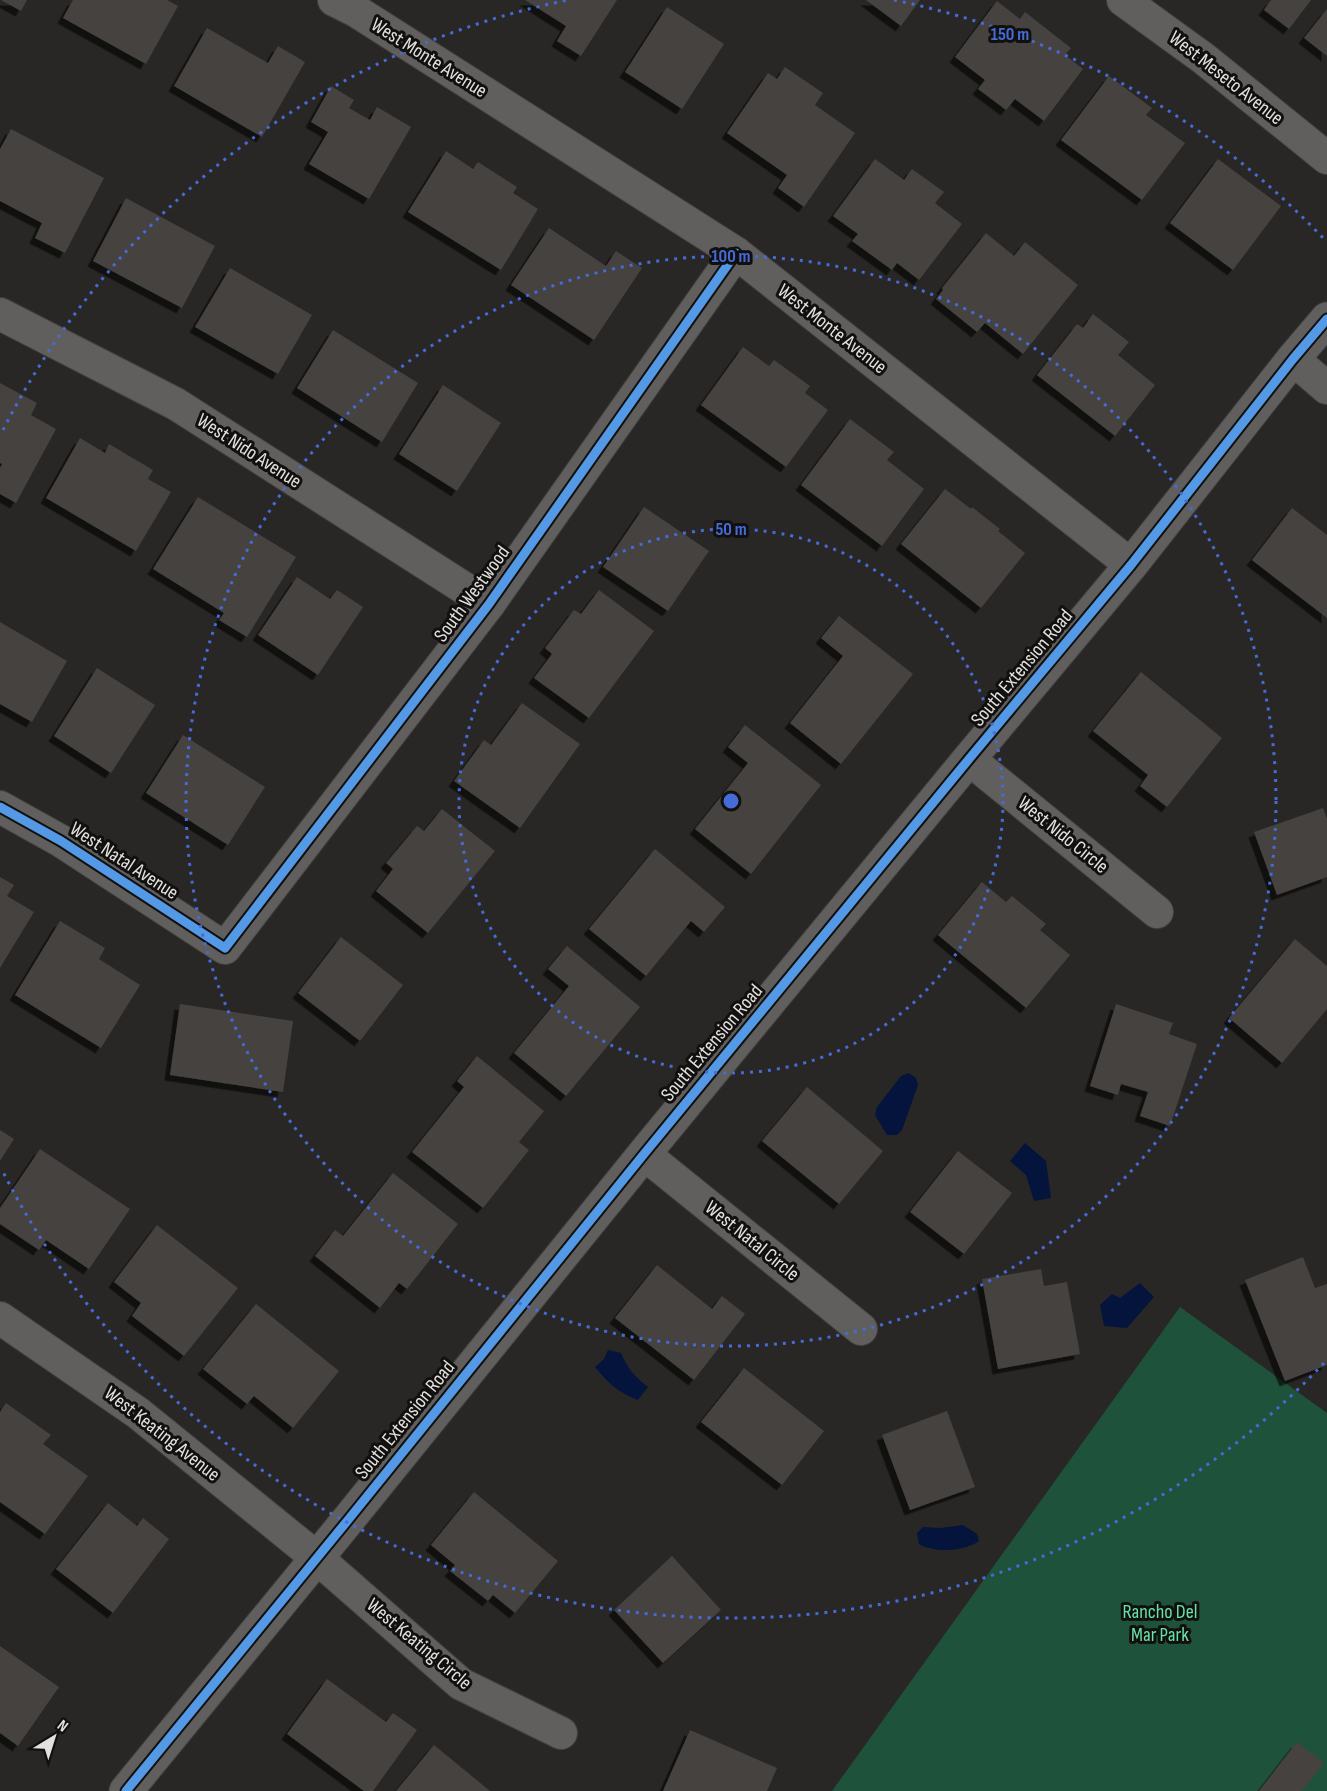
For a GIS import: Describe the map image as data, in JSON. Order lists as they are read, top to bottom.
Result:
{
  "streets": {
    "street": [
      "West Monte Avenue",
      "West Meseto Avenue",
      "West Nido Avenue",
      "South Westwood",
      "South Extension Road",
      "West Nido Circle",
      "West Natal Avenue",
      "West Natal Circle",
      "West Keating Avenue",
      "West Keating Circle"
    ]
  },
  "crossings": [
    ["West Monte Avenue", "South Westwood"],
    ["West Monte Avenue", "South Extension Road"],
    ["West Nido Avenue", "South Westwood"],
    ["South Westwood", "West Natal Avenue"],
    ["South Extension Road", "West Nido Circle"],
    ["South Extension Road", "West Natal Circle"],
    ["South Extension Road", "West Keating Avenue"],
    ["South Extension Road", "West Keating Circle"],
    ["West Keating Avenue", "West Keating Circle"]
  ],
  "parks": ["Rancho Del Mar Park"],
  "north": "top right",
  "rings": ["150 m", "100 m", "50 m"]
}
